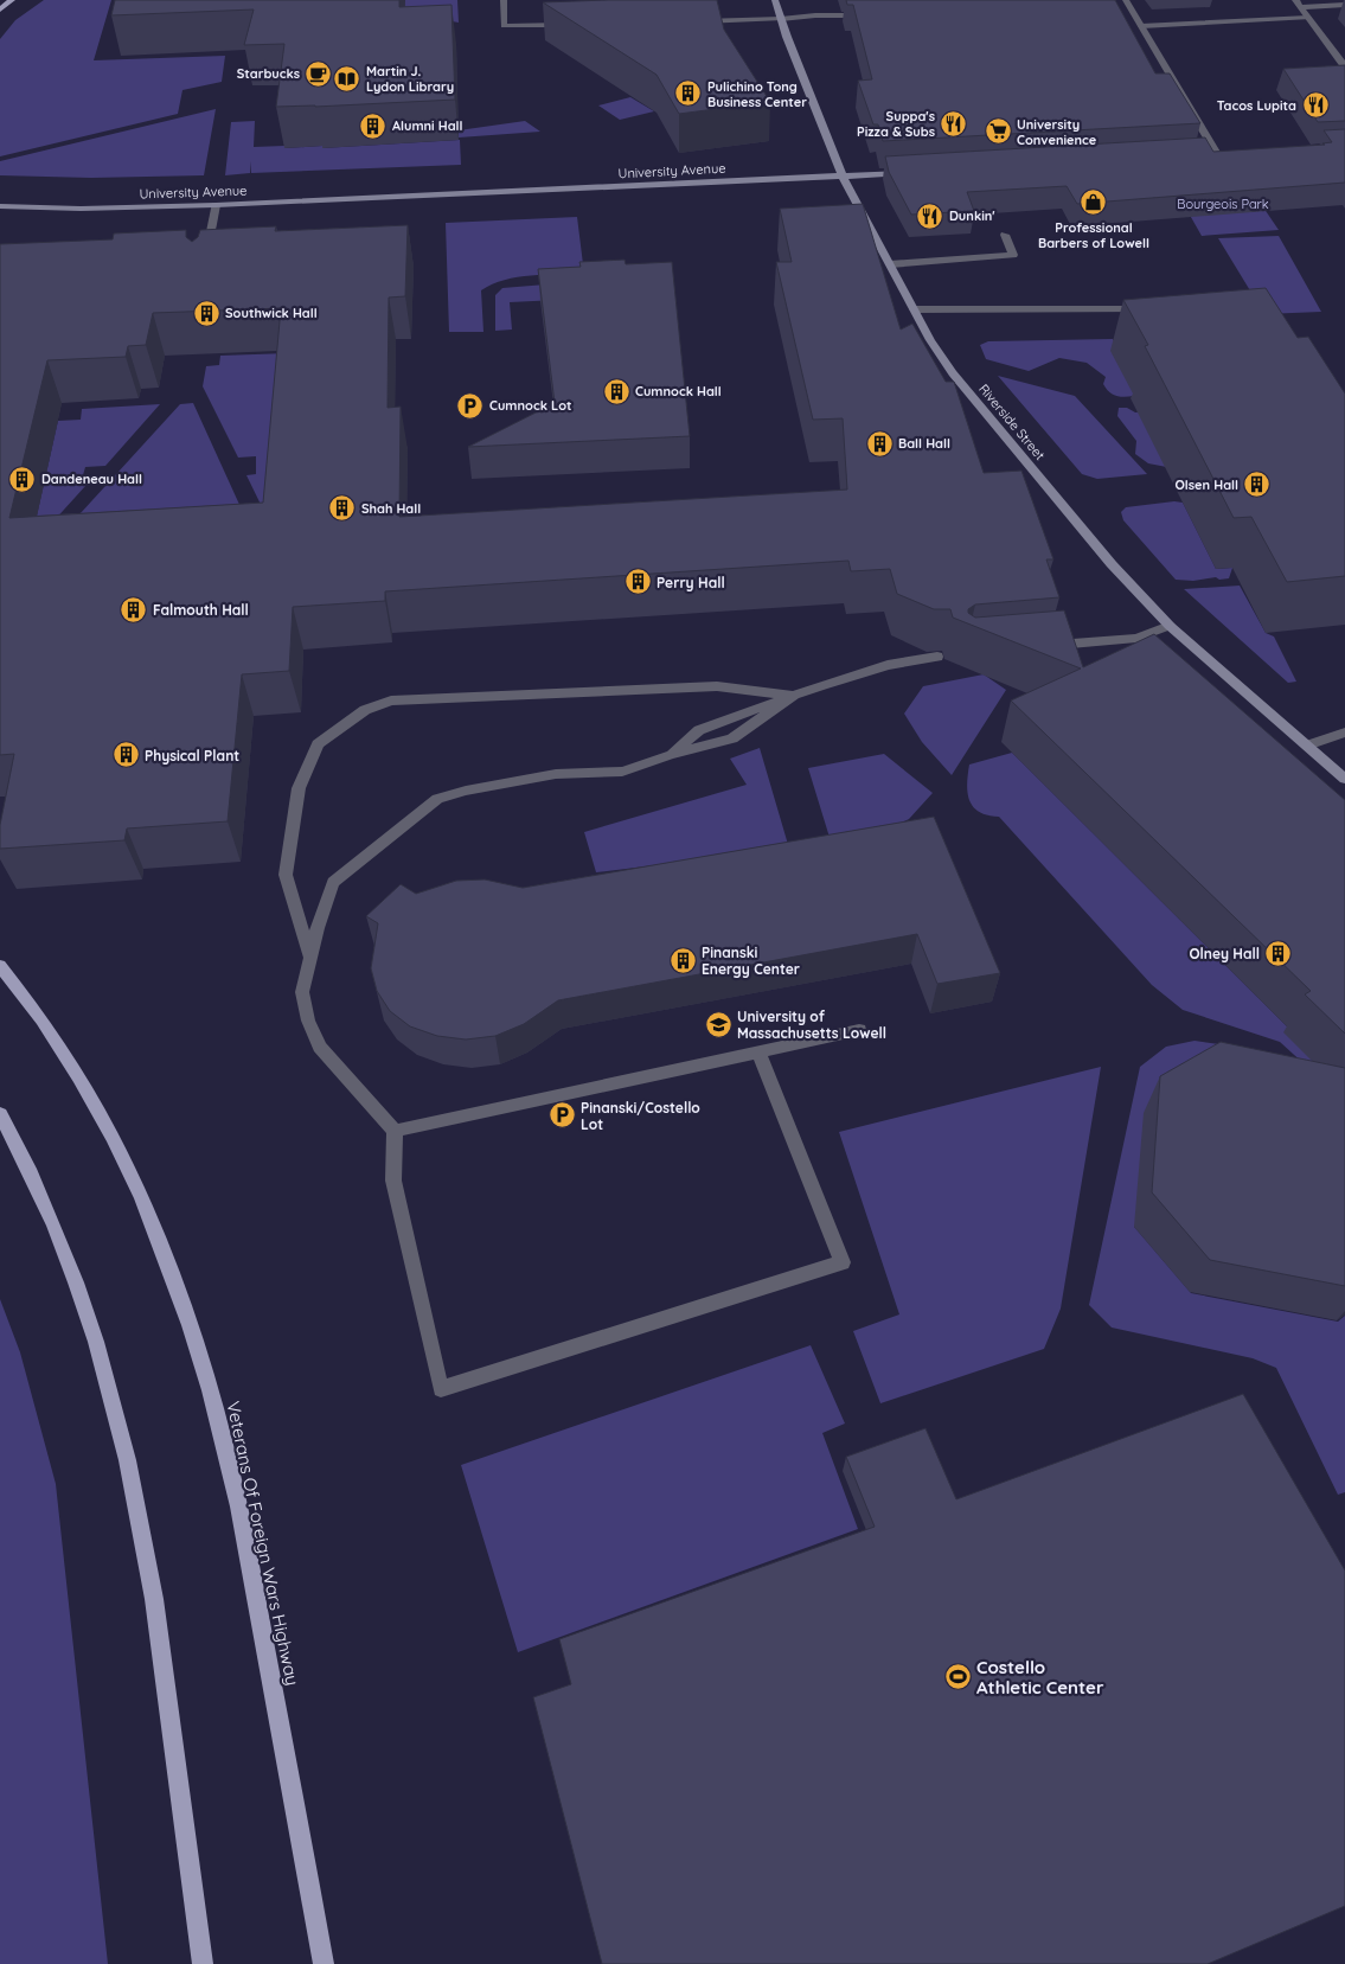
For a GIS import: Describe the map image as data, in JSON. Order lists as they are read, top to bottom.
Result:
{
  "streets": {
    "main road": ["University Avenue", "Riverside Street", "Veterans Of Foreign Wars Highway"]
  },
  "crossings": [
    ["University Avenue", "Riverside Street"]
  ],
  "parks": ["Bourgeois Park"],
  "places": {
    "cafe": ["Starbucks"],
    "library": ["Martin J. Lydon Library"],
    "building": [
      "Pulichino Tong Business Center",
      "Alumni Hall",
      "Southwick Hall",
      "Cumnock Hall",
      "Ball Hall",
      "Dandeneau Hall",
      "Olsen Hall",
      "Shah Hall",
      "Perry Hall",
      "Falmouth Hall",
      "Physical Plant",
      "Olney Hall",
      "Pinanski Energy Center"
    ],
    "restaurant": ["Tacos Lupita", "Suppa's Pizza & Subs", "Dunkin'"],
    "supermarket": ["University Convenience"],
    "shop": ["Professional Barbers of Lowell"],
    "parking": ["Cumnock Lot", "Pinanski/Costello Lot"],
    "school or university": ["University of Massachusetts Lowell"],
    "sports": ["Costello Athletic Center"]
  }
}
